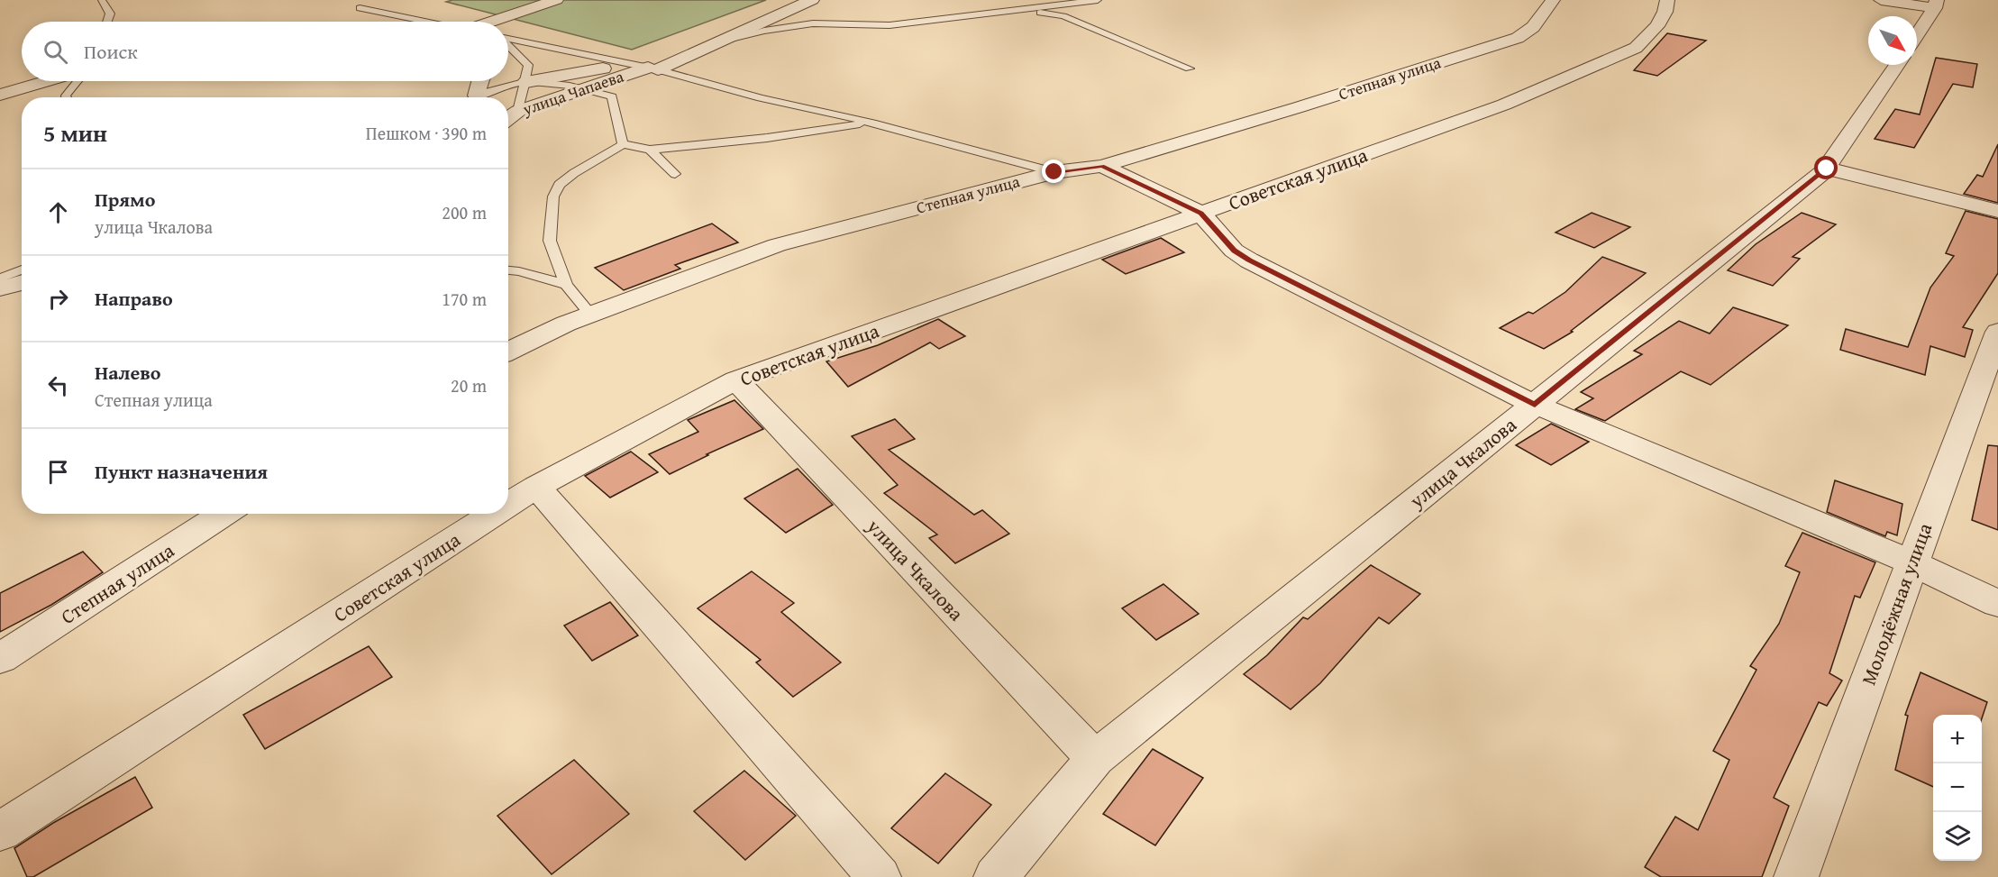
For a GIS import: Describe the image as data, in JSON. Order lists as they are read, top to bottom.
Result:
{
  "streets": {
    "street": [
      "Степная улица",
      "улица Чапаева",
      "Советская улица",
      "улица Чкалова",
      "Молодёжная улица"
    ]
  },
  "crossings": [
    ["Советская улица", "улица Чкалова"]
  ],
  "north": "bottom right",
  "page": {
    "search": "Поиск",
    "heading": ["5 мин", "Пешком · 390 m"],
    "list": [
      ["Прямо", "улица Чкалова", "200 m"],
      ["Направо", "170 m"],
      ["Налево", "Степная улица", "20 m"],
      "Пункт назначения"
    ],
    "map_buttons": ["+", "−"]
  }
}
